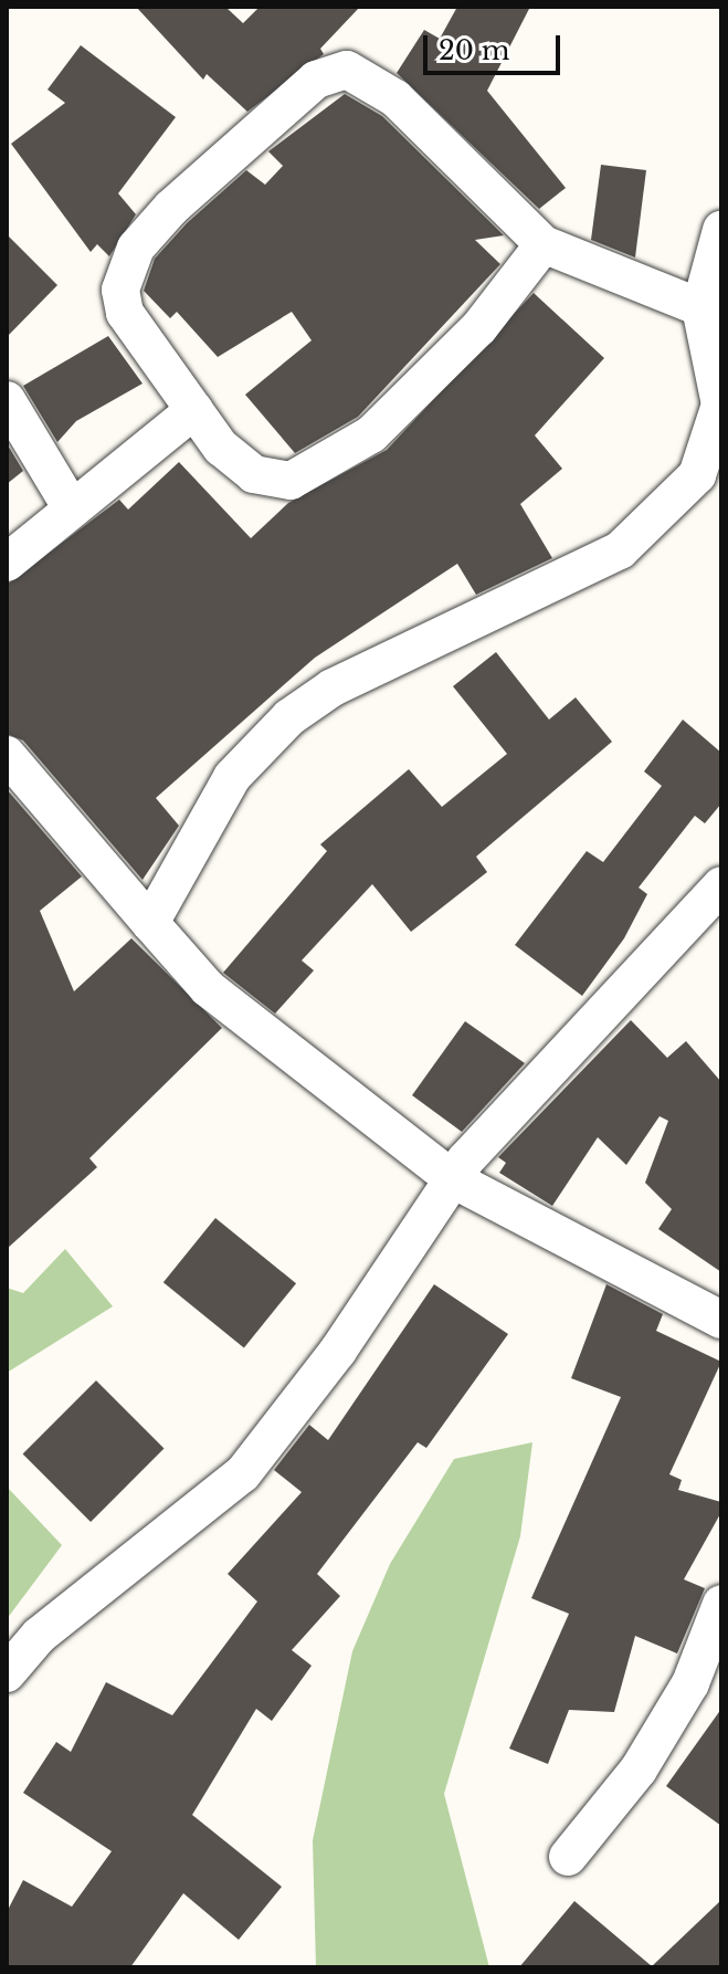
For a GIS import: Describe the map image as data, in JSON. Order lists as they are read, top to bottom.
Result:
{
  "scale_bar": "20 m"
}
